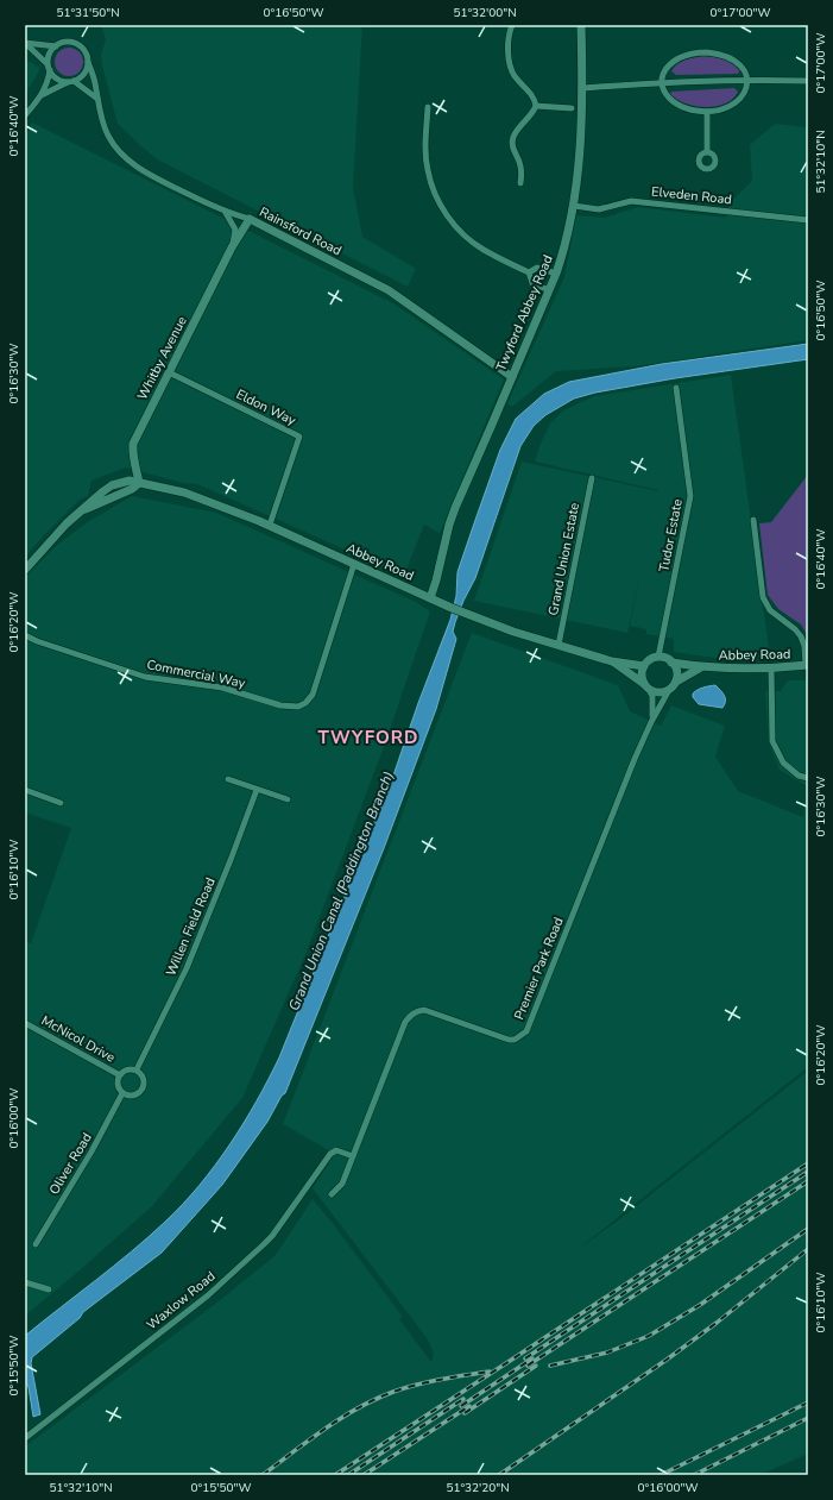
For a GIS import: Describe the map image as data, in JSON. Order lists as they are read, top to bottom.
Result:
{
  "streets": {
    "street": [
      "Elveden Road",
      "Rainsford Road",
      "Twyford Abbey Road",
      "Whitby Avenue",
      "Eldon Way",
      "Tudor Estate",
      "Grand Union Estate",
      "Abbey Road",
      "Commercial Way",
      "Willen Field Road",
      "Premier Park Road",
      "McNicol Drive",
      "Oliver Road",
      "Waxlow Road"
    ]
  },
  "crossings": [
    ["Elveden Road", "Twyford Abbey Road"],
    ["Rainsford Road", "Twyford Abbey Road"],
    ["Rainsford Road", "Whitby Avenue"],
    ["Twyford Abbey Road", "Abbey Road"],
    ["Whitby Avenue", "Eldon Way"],
    ["Whitby Avenue", "Abbey Road"],
    ["Eldon Way", "Abbey Road"],
    ["Tudor Estate", "Abbey Road"],
    ["Tudor Estate", "Premier Park Road"],
    ["Grand Union Estate", "Abbey Road"],
    ["Abbey Road", "Commercial Way"],
    ["Abbey Road", "Premier Park Road"],
    ["Willen Field Road", "McNicol Drive"],
    ["Willen Field Road", "Oliver Road"],
    ["Premier Park Road", "Waxlow Road"],
    ["McNicol Drive", "Oliver Road"]
  ],
  "districts": ["TWYFORD"],
  "water": ["Grand Union Canal (Paddington Branch)"],
  "coordinates": [
    "51°31'50\"N",
    "0°16'50\"W",
    "51°32'00\"N",
    "0°17'00\"W",
    "0°16'40\"W",
    "51°32'10\"N",
    "0°16'30\"W",
    "0°16'20\"W",
    "0°16'10\"W",
    "0°16'00\"W",
    "0°15'50\"W",
    "51°32'20\"N"
  ]
}
